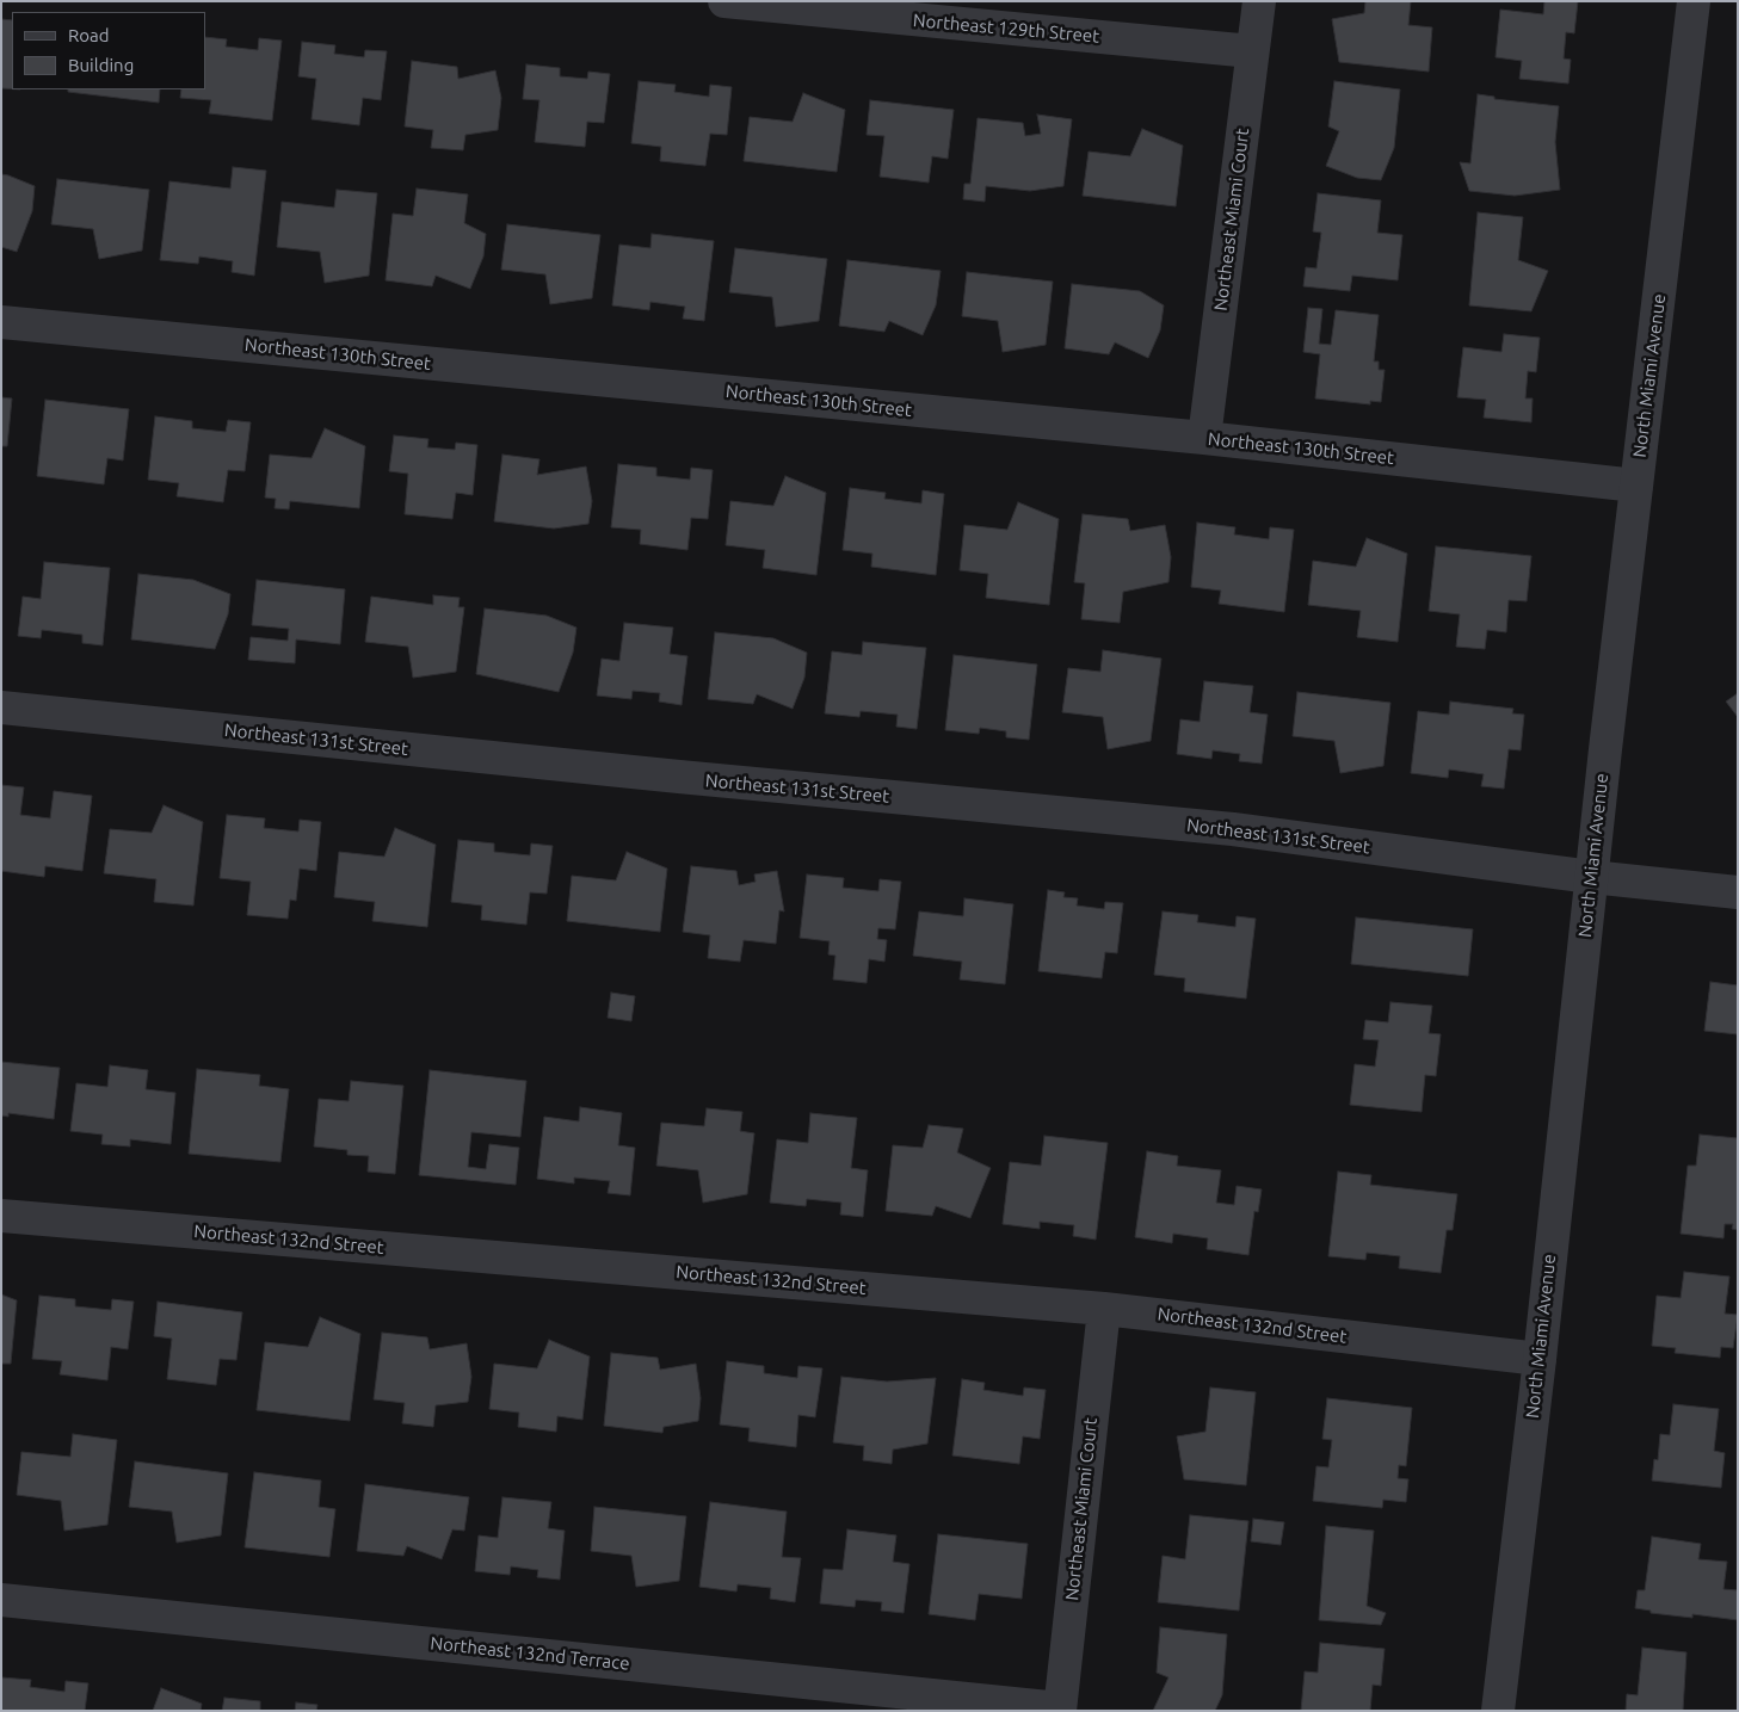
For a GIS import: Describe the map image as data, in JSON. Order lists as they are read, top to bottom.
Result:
{
  "streets": {
    "street": [
      "Northeast 129th Street",
      "Northeast Miami Court",
      "Northeast 130th Street",
      "North Miami Avenue",
      "Northeast 131st Street",
      "Northeast 132nd Street",
      "Northeast 132nd Terrace"
    ]
  },
  "crossings": [
    ["Northeast 129th Street", "Northeast Miami Court"],
    ["Northeast Miami Court", "Northeast 130th Street"],
    ["Northeast Miami Court", "Northeast 132nd Street"],
    ["Northeast Miami Court", "Northeast 132nd Terrace"],
    ["Northeast 130th Street", "North Miami Avenue"],
    ["North Miami Avenue", "Northeast 131st Street"],
    ["North Miami Avenue", "Northeast 132nd Street"]
  ],
  "legend": ["Road", "Building"]
}
